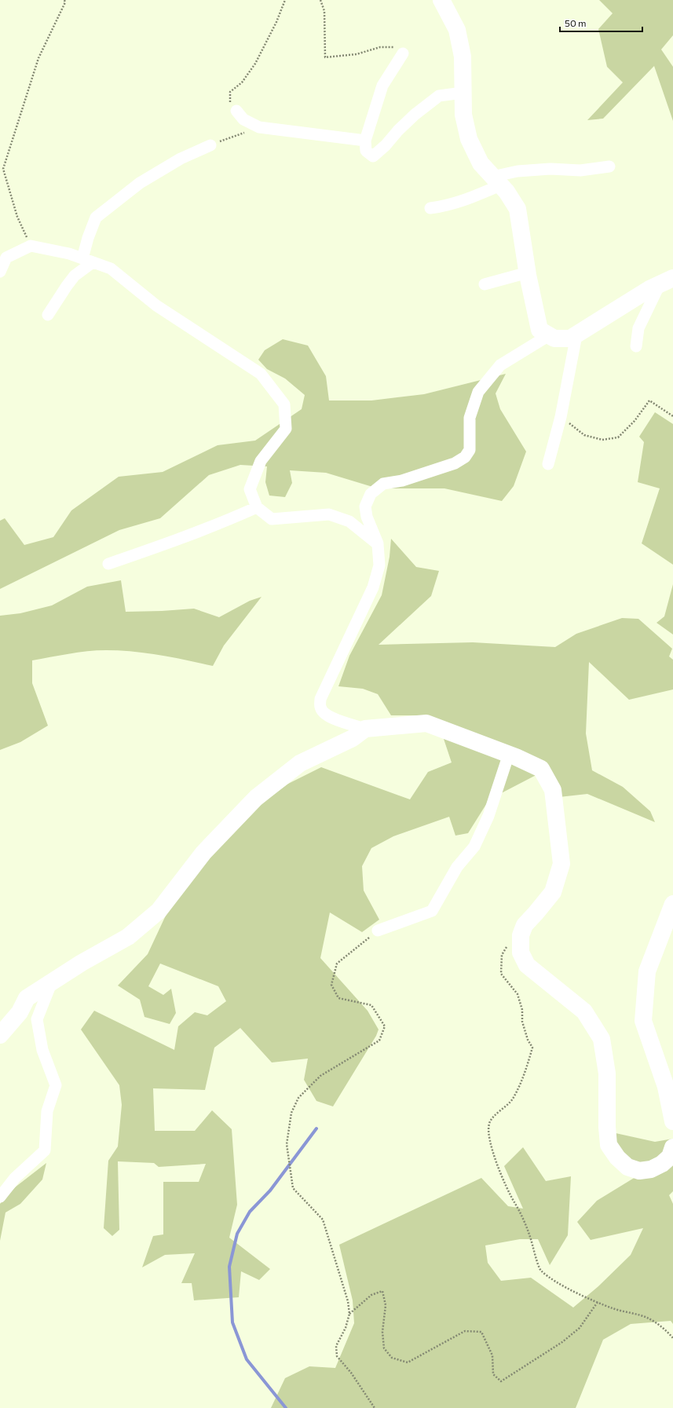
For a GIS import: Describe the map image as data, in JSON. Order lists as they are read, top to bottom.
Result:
{
  "scale_bar": "50 m"
}
